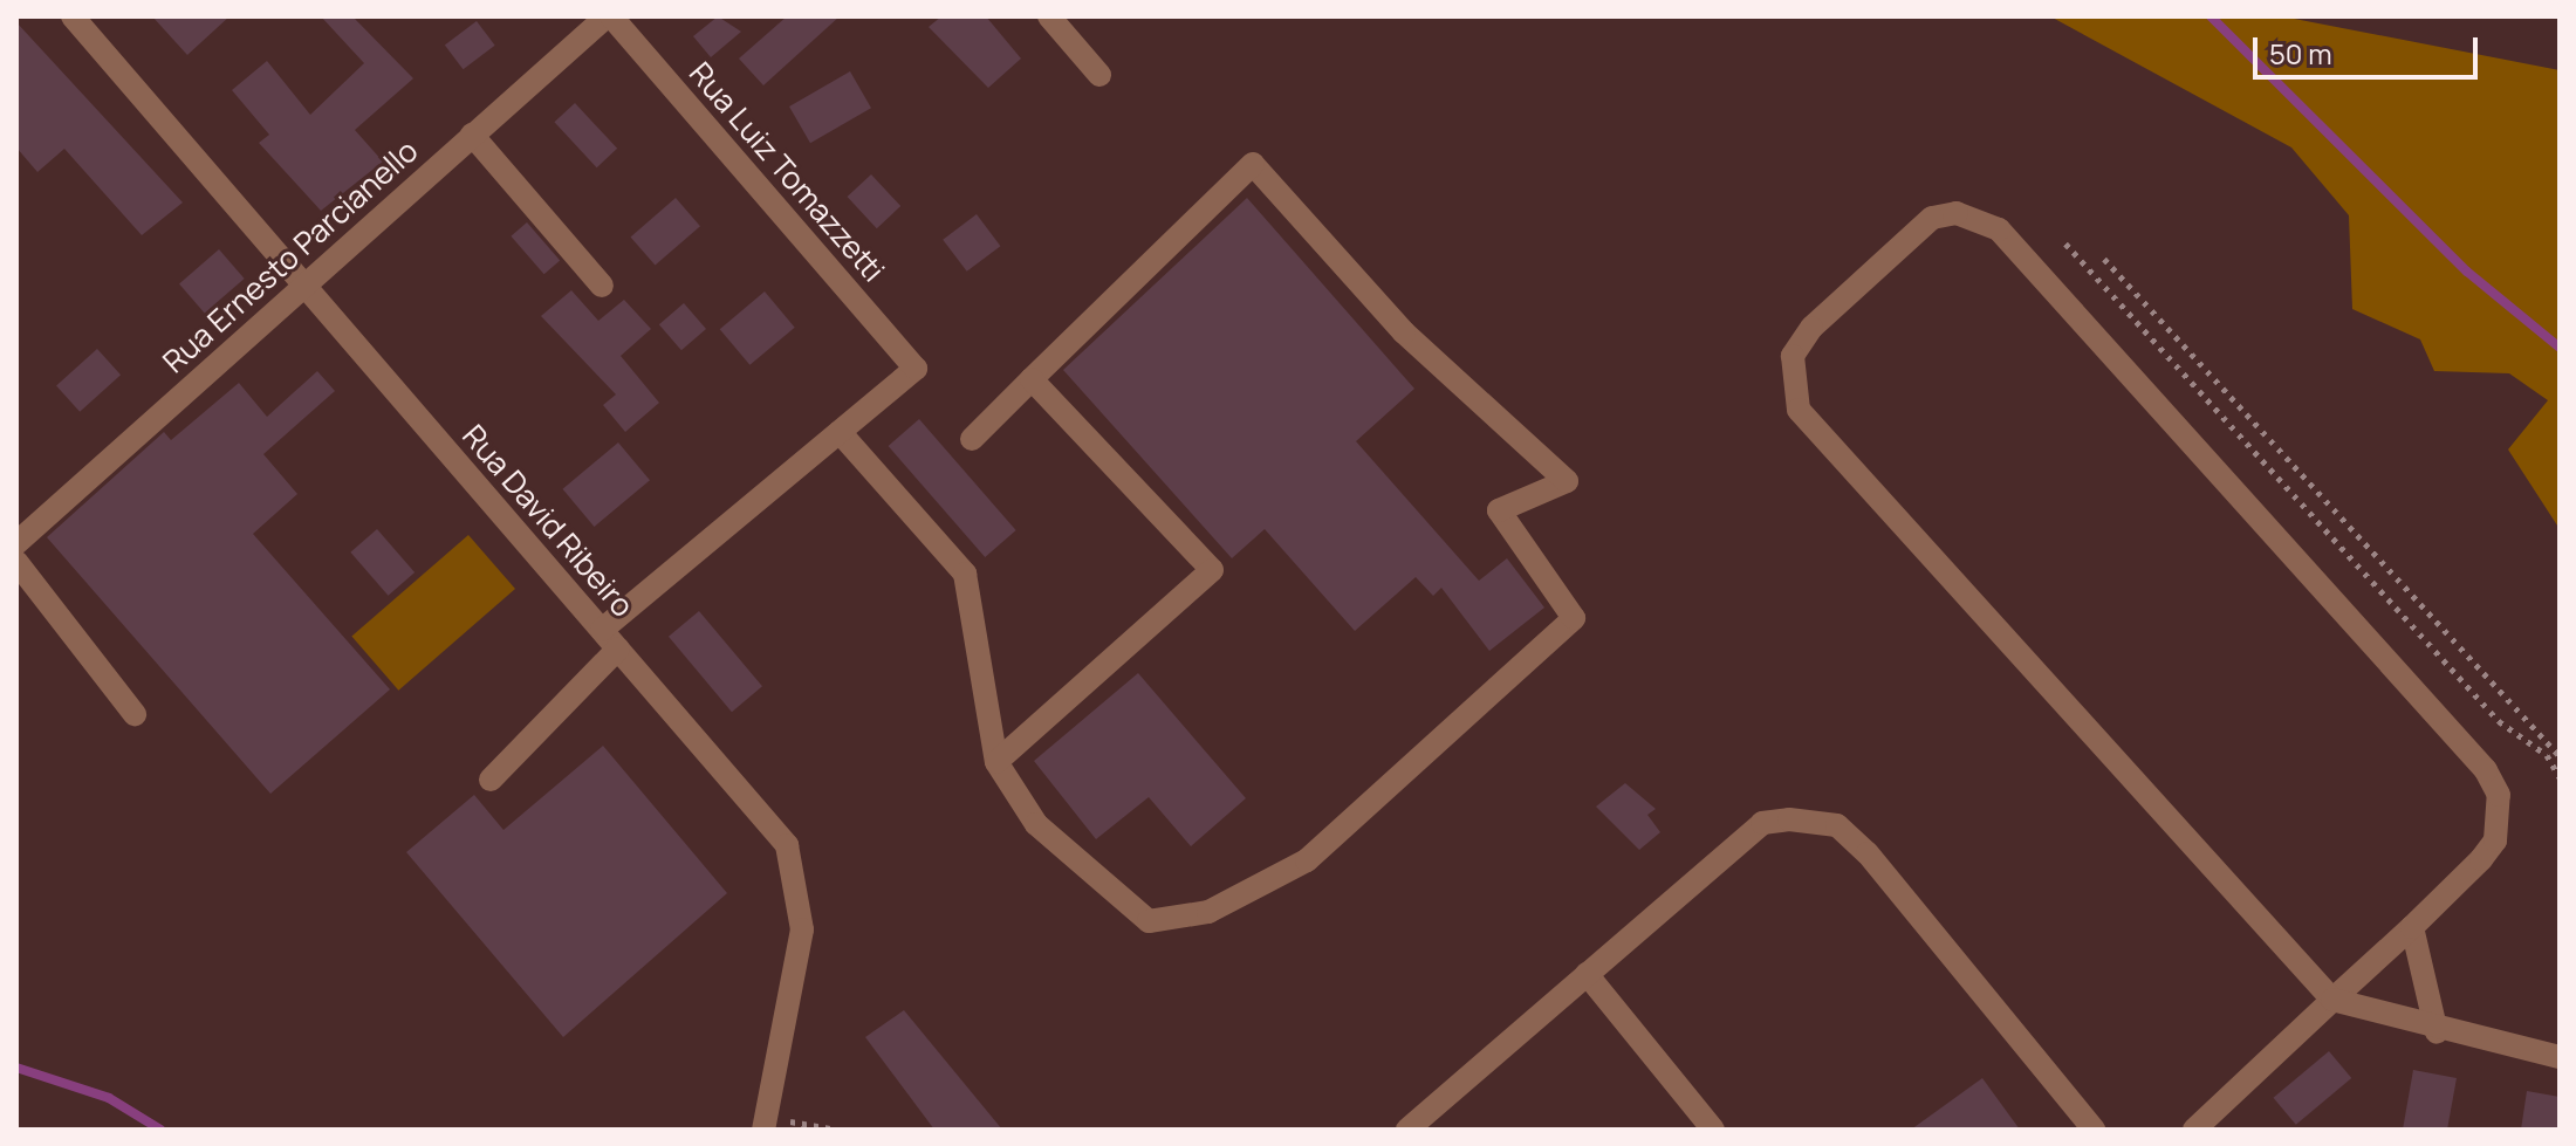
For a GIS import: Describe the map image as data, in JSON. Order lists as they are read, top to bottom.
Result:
{
  "streets": {
    "street": ["Rua Luiz Tomazzetti", "Rua Ernesto Parcianello", "Rua David Ribeiro"]
  },
  "crossings": [
    ["Rua Luiz Tomazzetti", "Rua Ernesto Parcianello"],
    ["Rua Ernesto Parcianello", "Rua David Ribeiro"]
  ],
  "scale_bar": "50 m"
}
